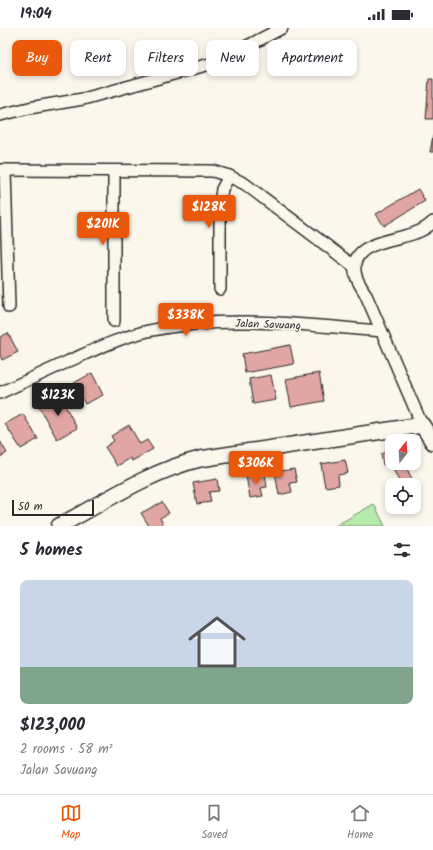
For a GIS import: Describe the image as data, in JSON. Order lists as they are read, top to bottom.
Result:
{
  "streets": {
    "street": ["Jalan Savuang"]
  },
  "scale_bar": "50 m",
  "north": "top",
  "page": {
    "status": "19:04",
    "chip": [
      "Buy",
      "Rent",
      "Filters",
      "New",
      "Apartment"
    ],
    "price": [
      "$128K",
      "$201K",
      "$338K",
      "$123K",
      "$306K"
    ],
    "scale": "50 m",
    "heading": "5 homes",
    "list": [
      {
        "name": "$123,000",
        "note": "2 rooms · 58 m² · Jalan Savuang"
      }
    ],
    "tabs": ["Map", "Saved", "Home"]
  }
}
